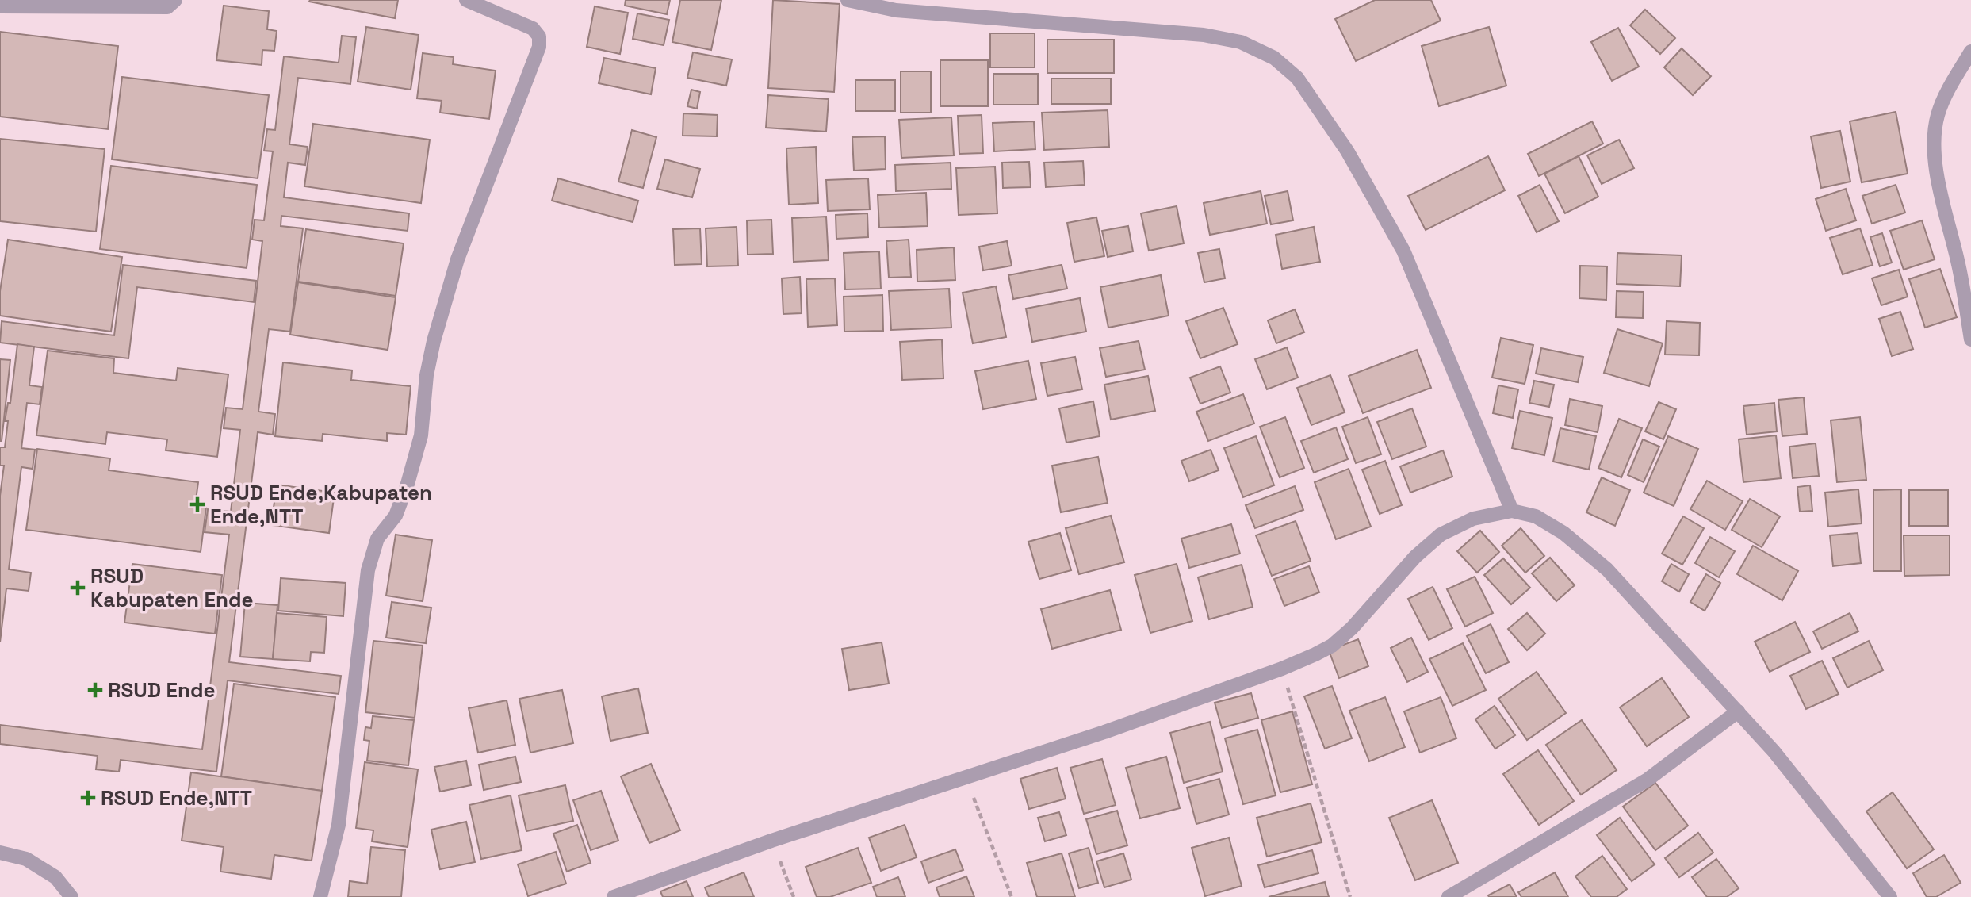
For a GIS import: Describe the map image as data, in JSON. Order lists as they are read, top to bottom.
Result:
{
  "places": {
    "health": [
      "RSUD Ende,Kabupaten Ende,NTT",
      "RSUD Kabupaten Ende",
      "RSUD Ende",
      "RSUD Ende,NTT"
    ]
  }
}
